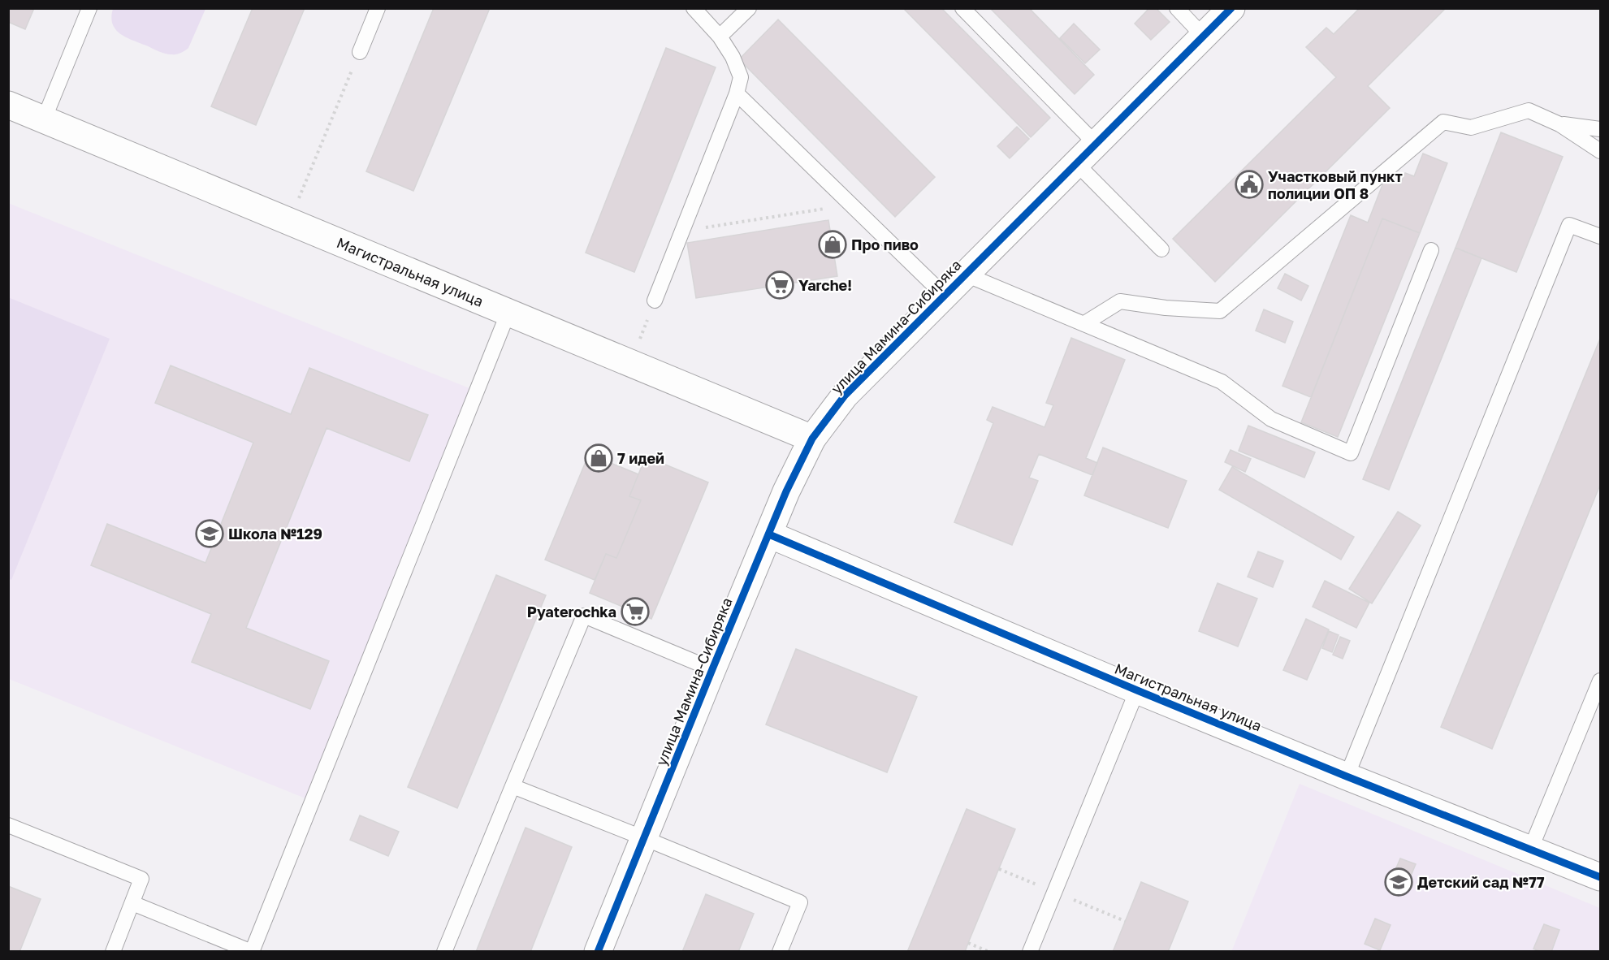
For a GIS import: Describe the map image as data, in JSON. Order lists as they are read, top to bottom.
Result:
{
  "streets": {
    "street": ["Магистральная улица", "улица Мамина-Сибиряка"]
  },
  "crossings": [
    ["Магистральная улица", "улица Мамина-Сибиряка"]
  ],
  "places": {
    "public building": ["Участковый пункт полиции ОП 8"],
    "shop": ["Про пиво", "7 идей"],
    "supermarket": ["Yarche!", "Pyaterochka"],
    "school or university": ["Школа №129", "Детский сад №77"]
  }
}
